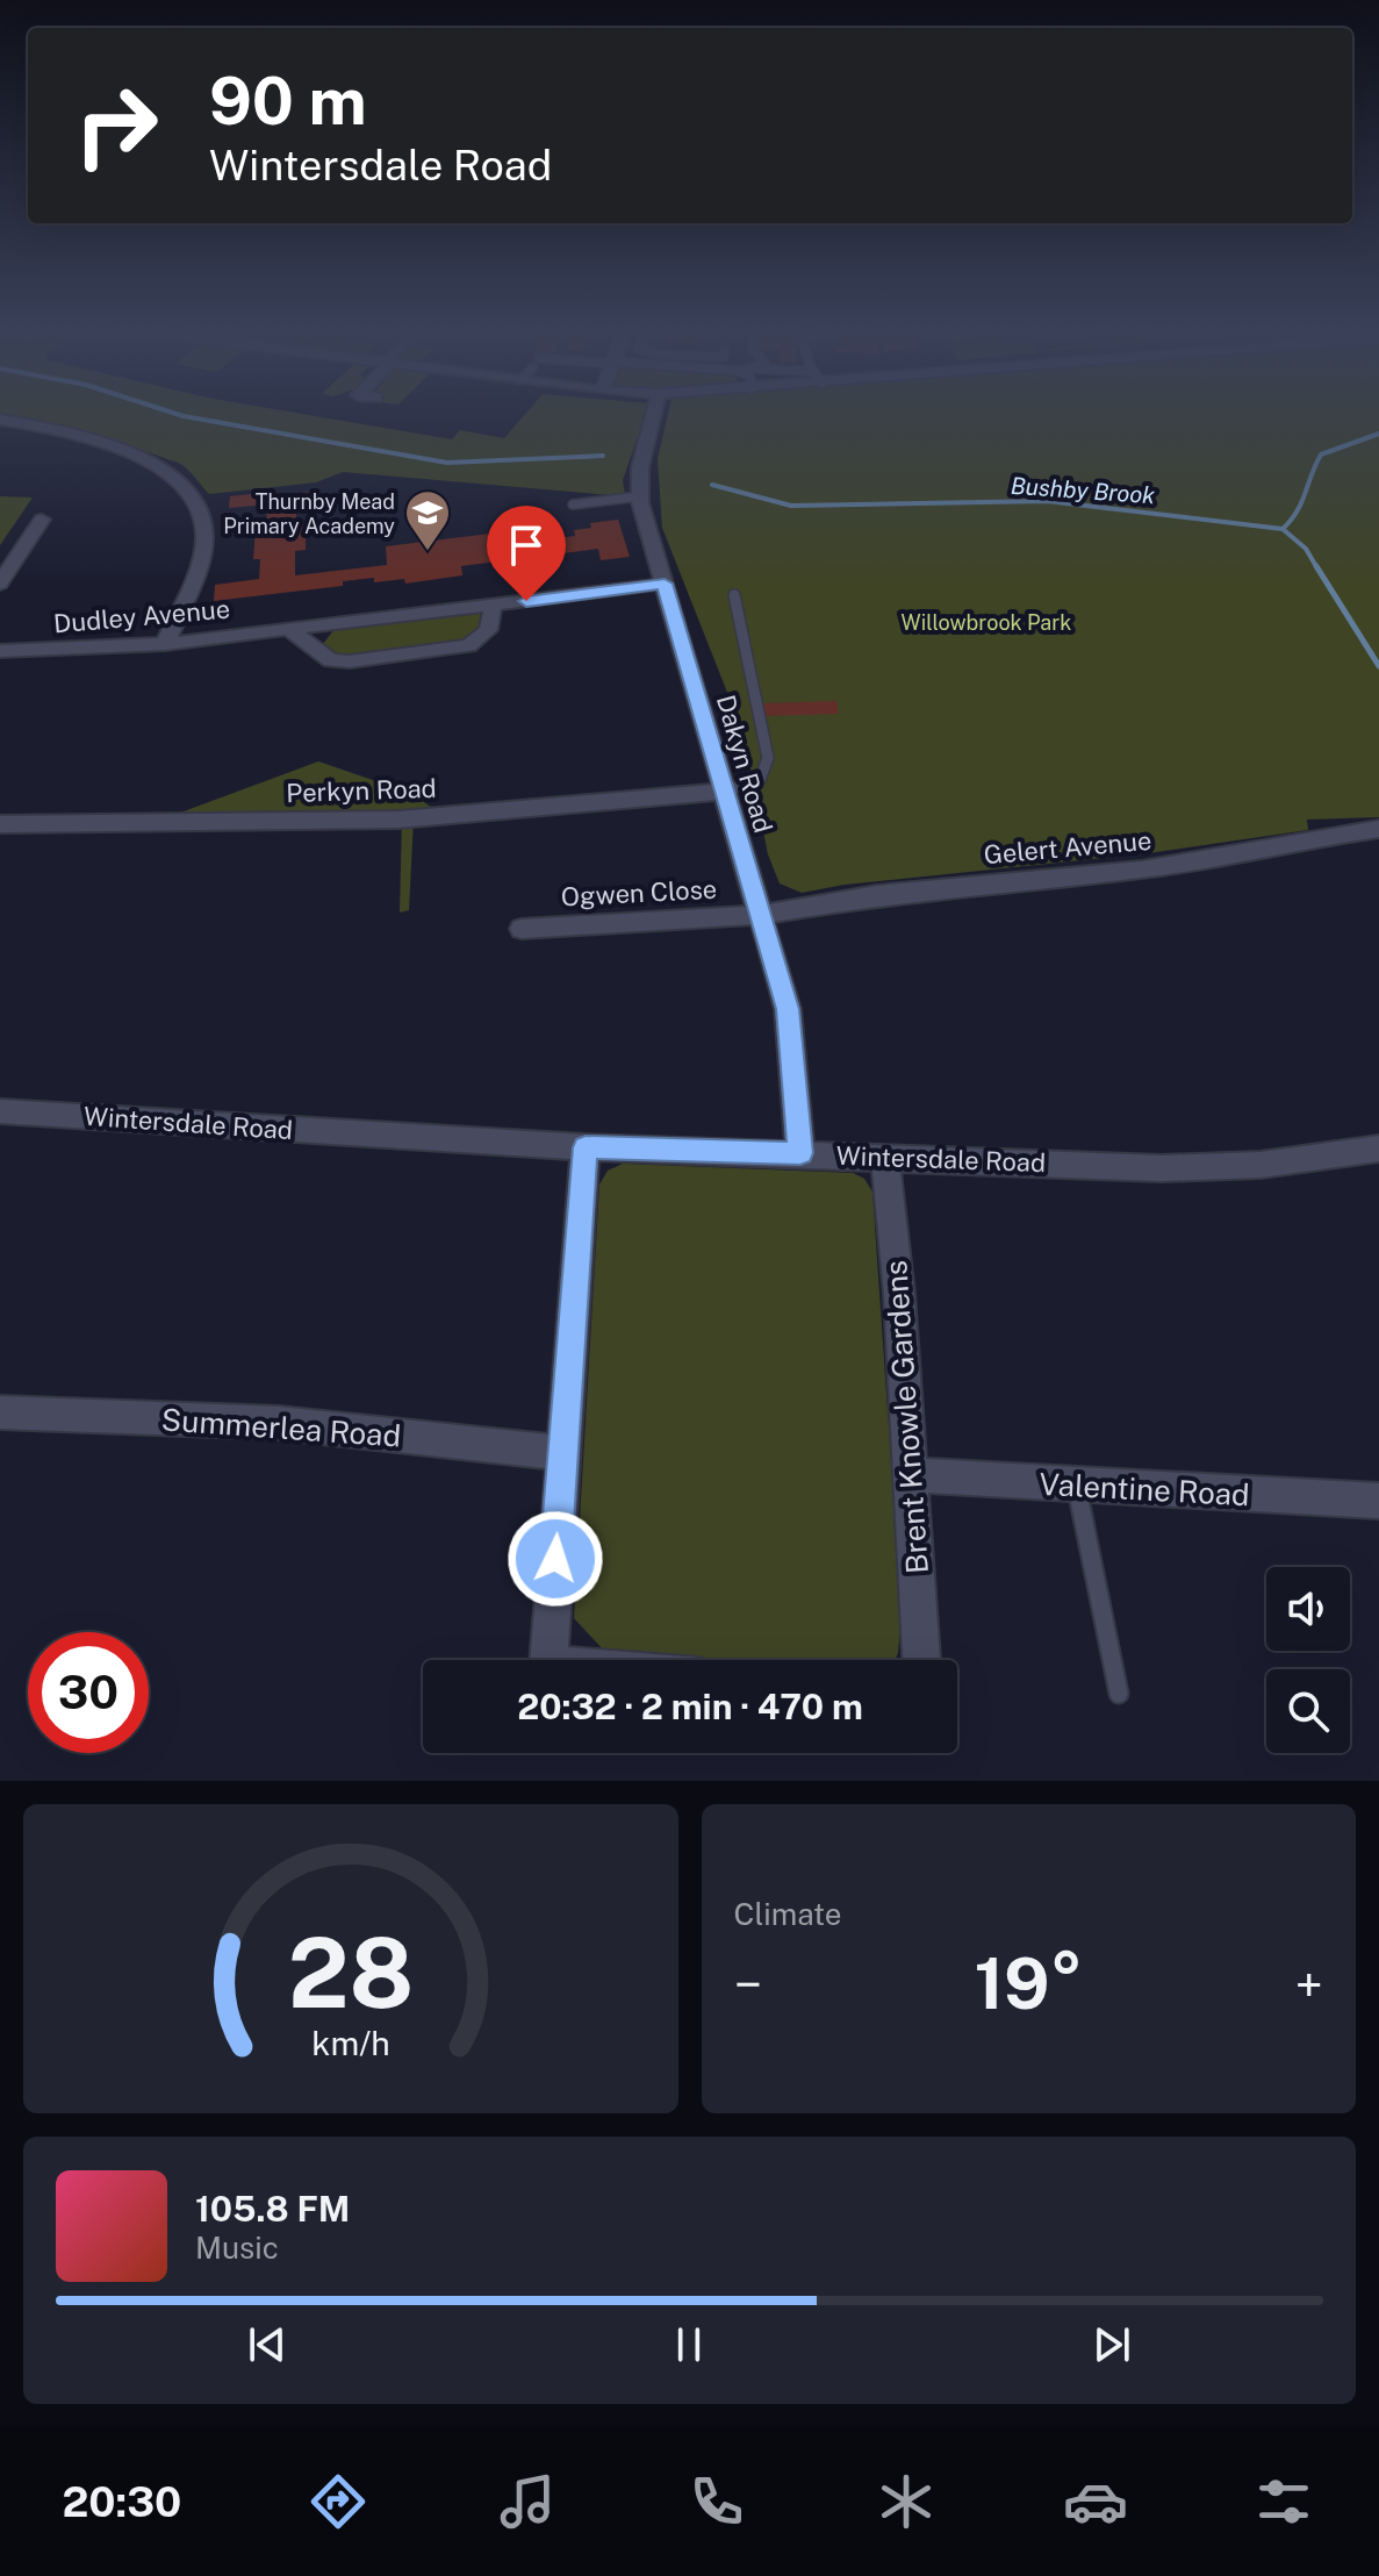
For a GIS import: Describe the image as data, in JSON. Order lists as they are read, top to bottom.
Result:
{
  "streets": {
    "street": [
      "Dudley Avenue",
      "Dakyn Road",
      "Perkyn Road",
      "Gelert Avenue",
      "Ogwen Close",
      "Wintersdale Road",
      "Brent Knowle Gardens",
      "Summerlea Road",
      "Valentine Road"
    ]
  },
  "crossings": [
    ["Dudley Avenue", "Dakyn Road"],
    ["Dakyn Road", "Perkyn Road"],
    ["Dakyn Road", "Gelert Avenue"],
    ["Dakyn Road", "Ogwen Close"],
    ["Dakyn Road", "Wintersdale Road"],
    ["Gelert Avenue", "Ogwen Close"],
    ["Wintersdale Road", "Brent Knowle Gardens"],
    ["Brent Knowle Gardens", "Valentine Road"]
  ],
  "water": ["Bushby Brook"],
  "parks": ["Willowbrook Park"],
  "places": {
    "school or university": ["Thurnby Mead Primary Academy"]
  },
  "page": {
    "turn": ["90 m", "Wintersdale Road"],
    "limit": "30",
    "trip": "20:32 · 2 min · 470 m",
    "tile": "Climate",
    "heat": ["−", "19°", "+"],
    "song": ["105.8 FM", "Music"],
    "tabs": "20:30",
    "gauge": ["28", "km/h"]
  }
}
